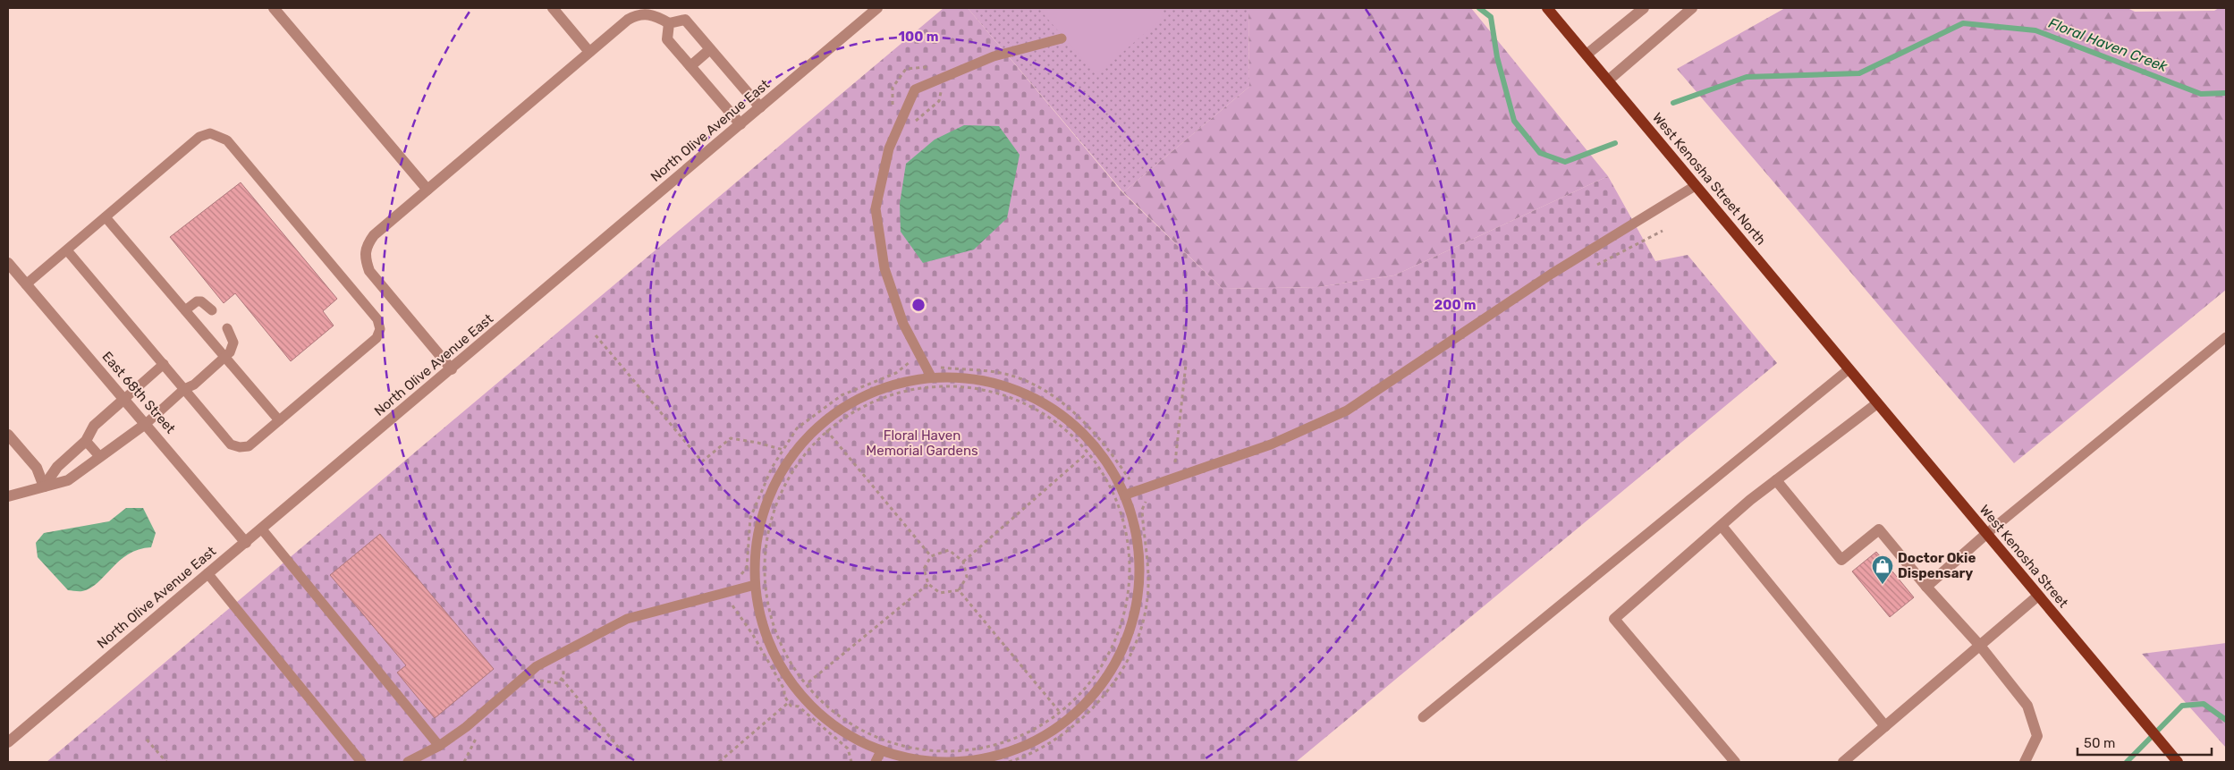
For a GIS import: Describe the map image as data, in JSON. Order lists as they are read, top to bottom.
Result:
{
  "streets": {
    "main road": ["West Kenosha Street North", "West Kenosha Street"],
    "street": ["North Olive Avenue East", "East 68th Street"]
  },
  "crossings": [
    ["North Olive Avenue East", "East 68th Street"],
    ["West Kenosha Street North", "West Kenosha Street"]
  ],
  "water": ["Floral Haven Creek"],
  "parks": ["Floral Haven Memorial Gardens"],
  "places": {
    "shop": ["Doctor Okie Dispensary"]
  },
  "scale_bar": "50 m",
  "rings": ["100 m", "200 m"]
}
